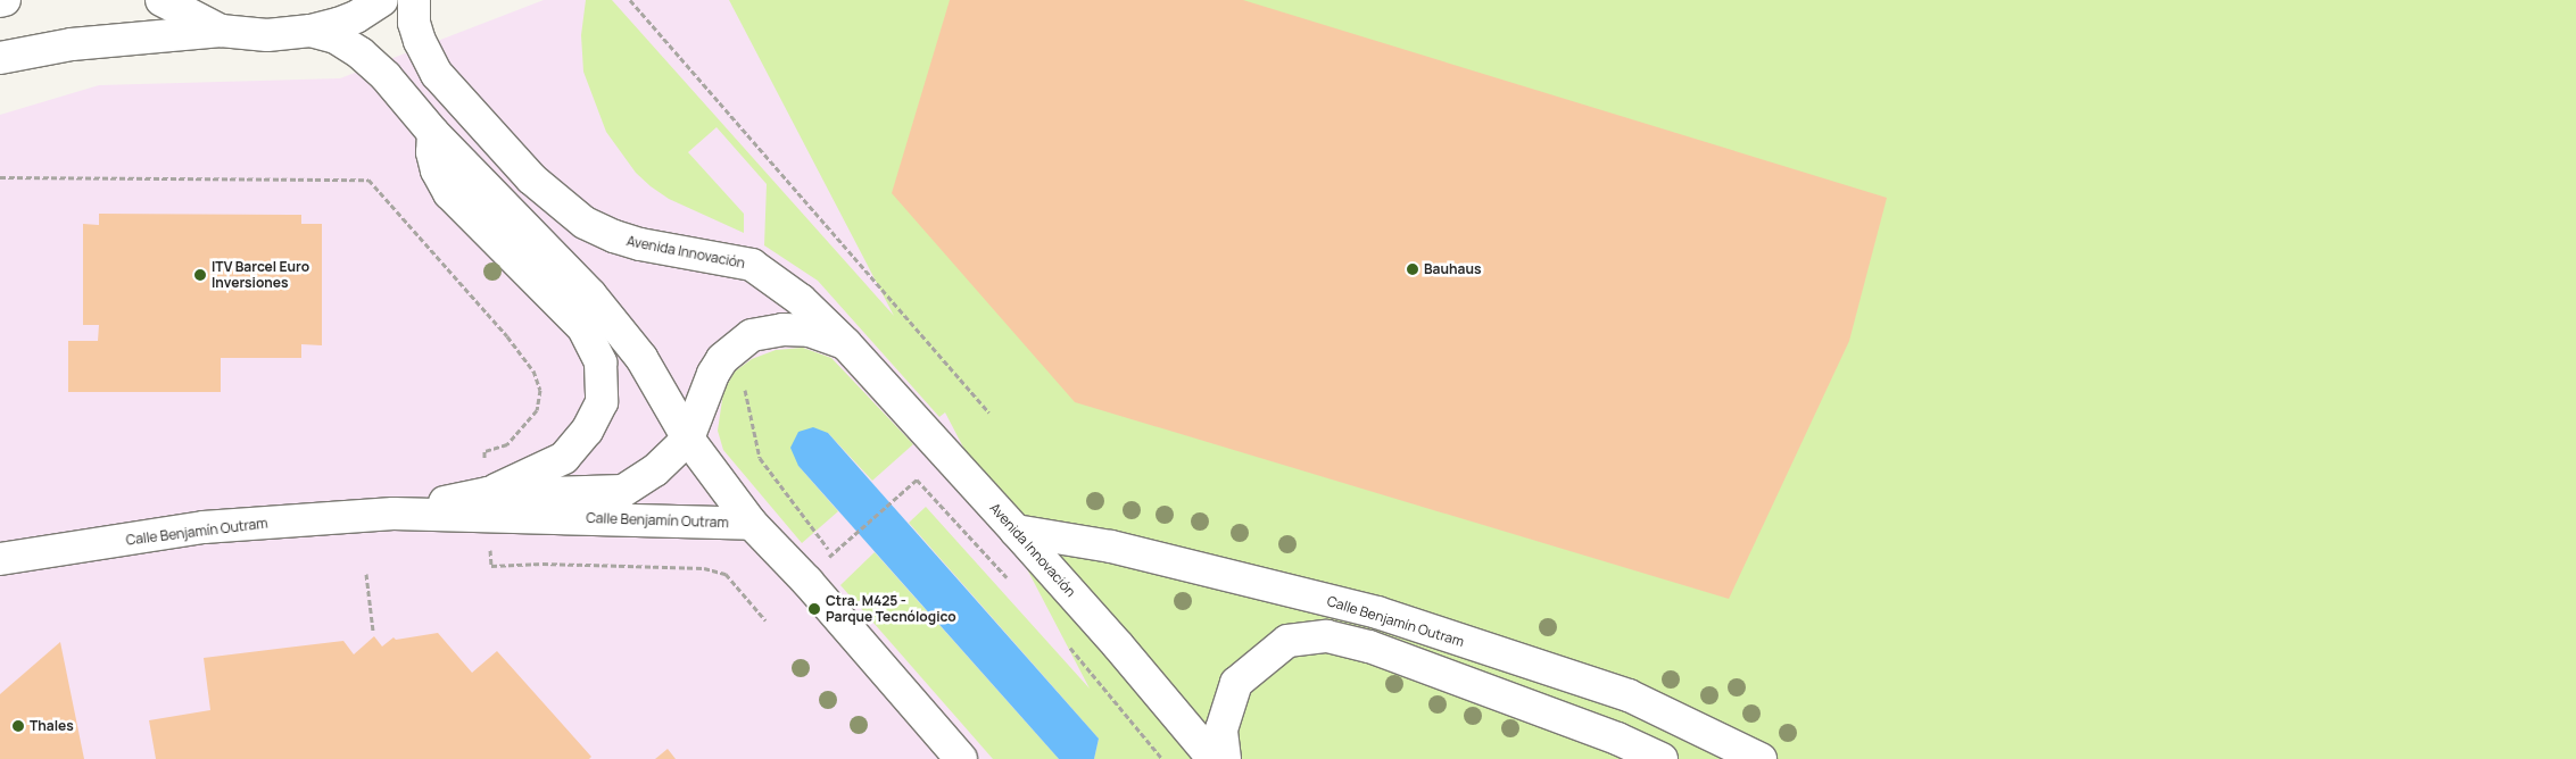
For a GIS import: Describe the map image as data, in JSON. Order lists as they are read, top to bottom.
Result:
{
  "streets": {
    "street": ["Avenida Innovación", "Calle Benjamín Outram"]
  },
  "crossings": [
    ["Avenida Innovación", "Calle Benjamín Outram"]
  ],
  "places": [
    "Bauhaus",
    "ITV Barcel Euro Inversiones",
    "Ctra. M425 - Parque Tecnólogico",
    "Thales"
  ]
}
